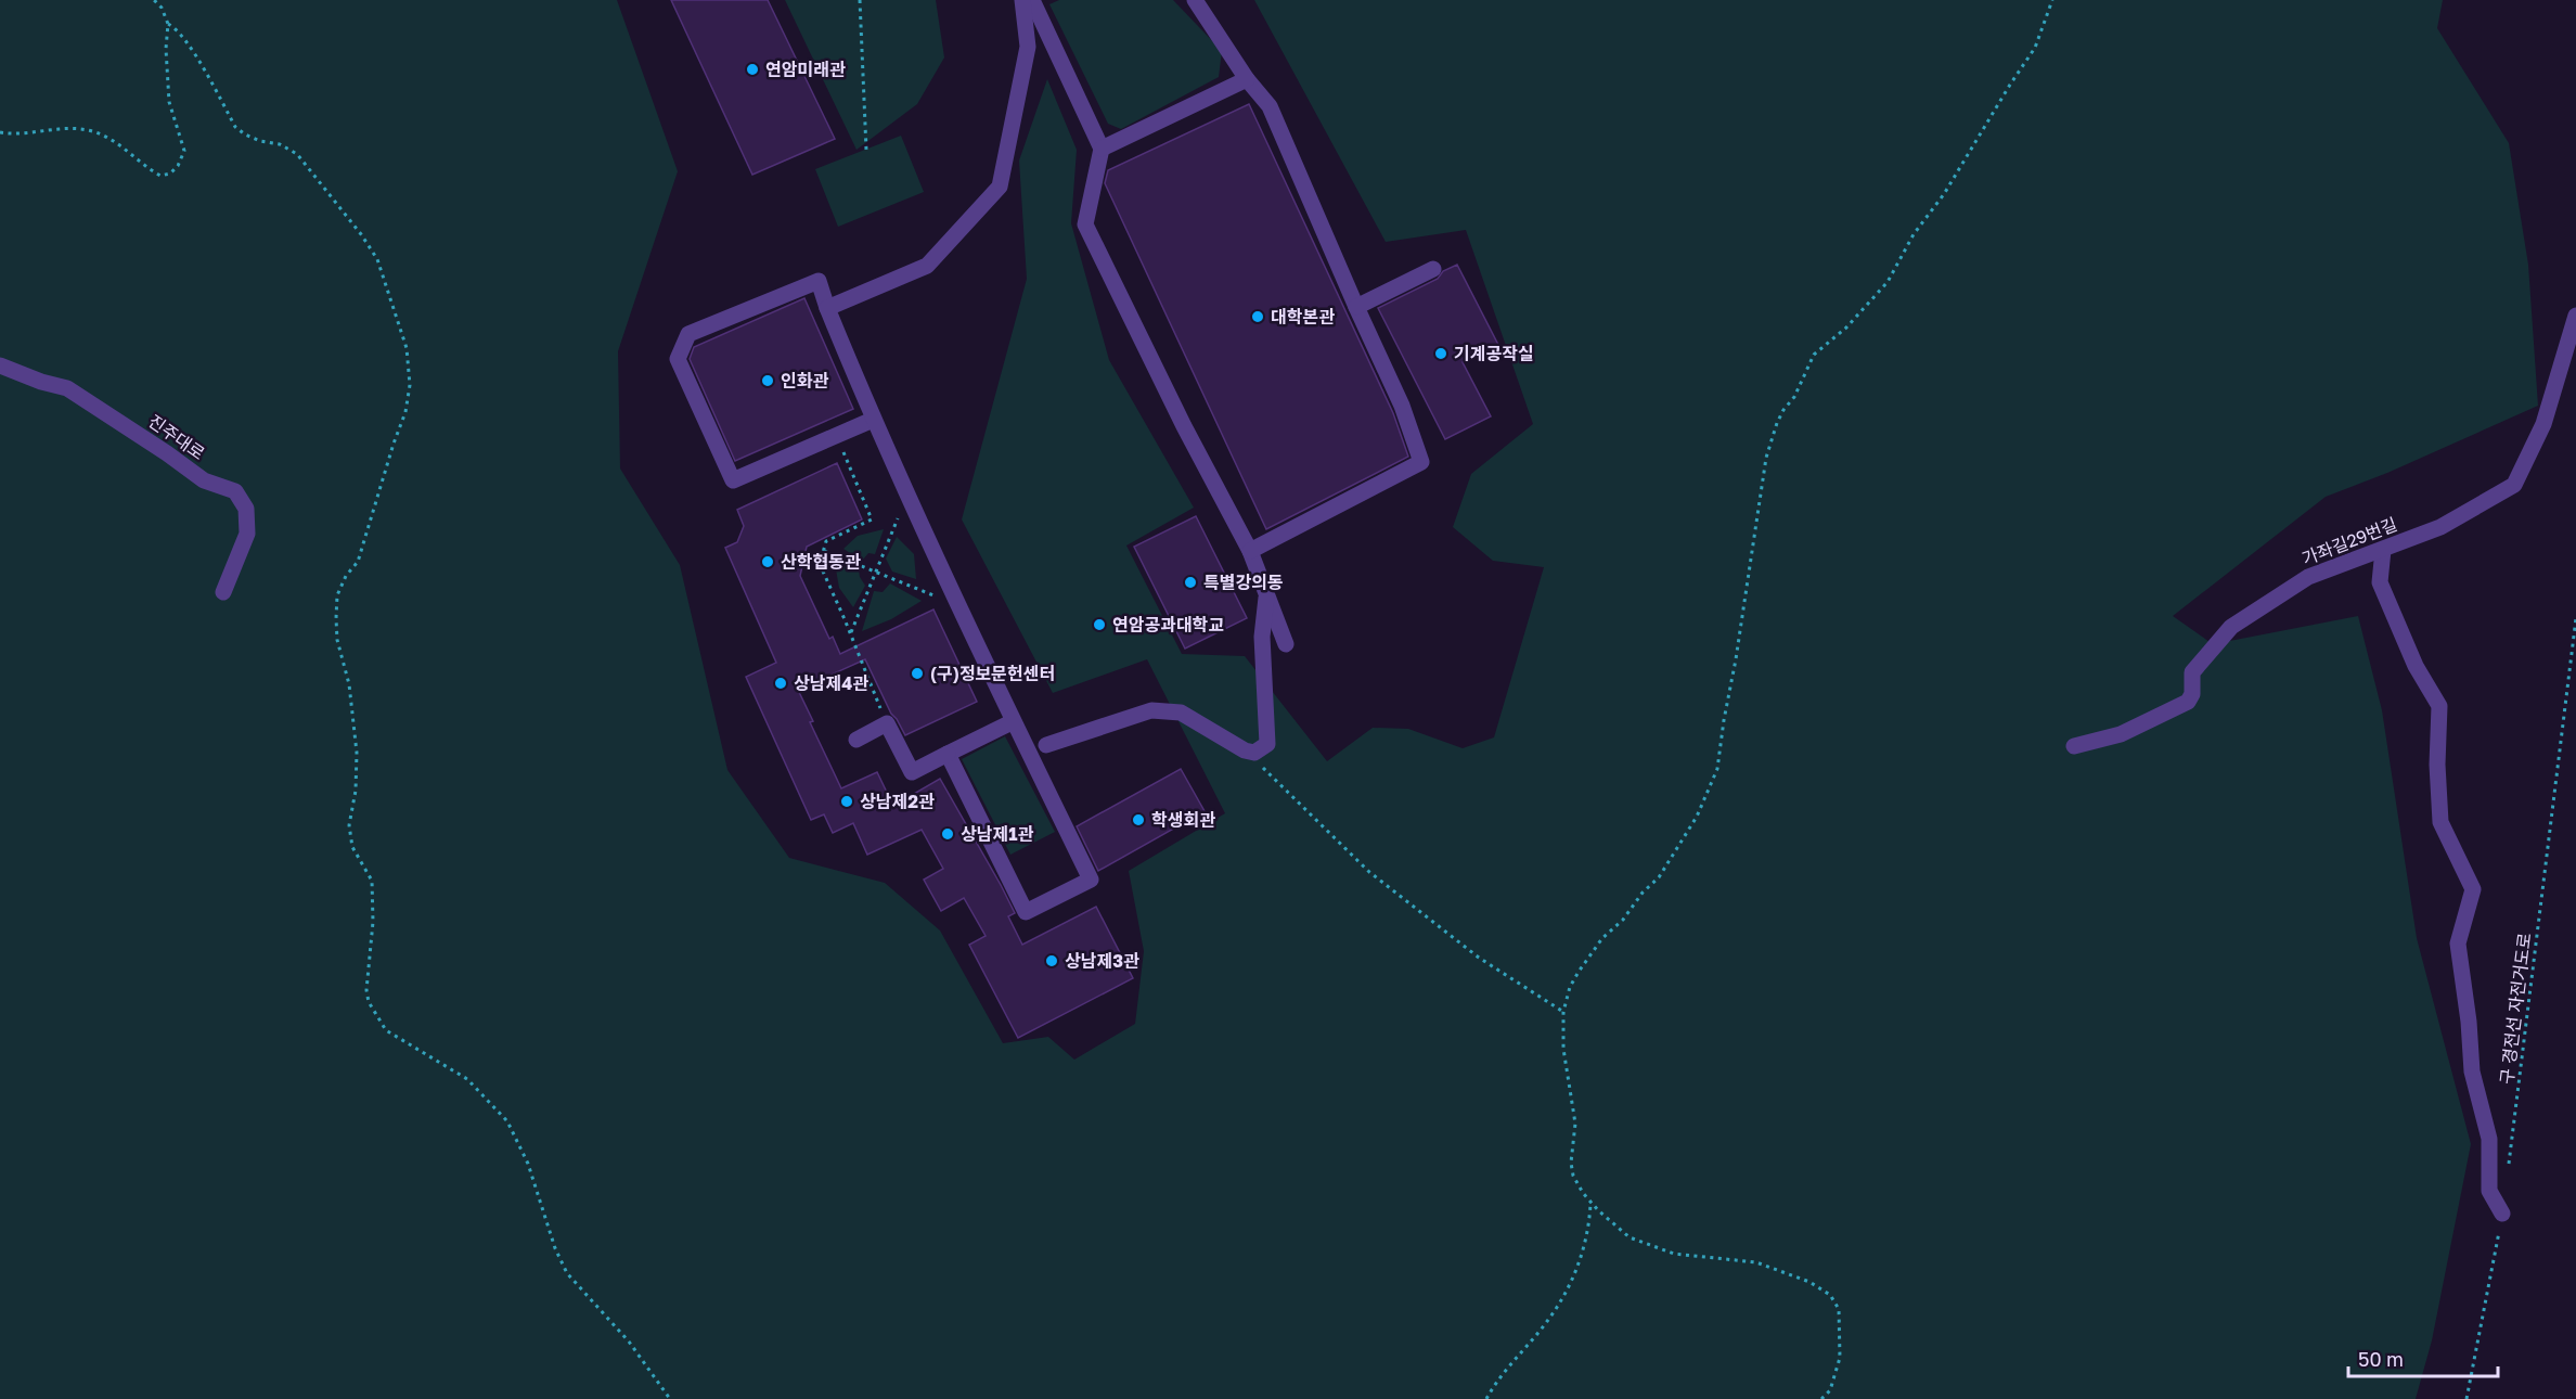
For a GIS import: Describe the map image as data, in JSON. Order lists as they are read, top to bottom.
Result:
{
  "streets": {
    "street": ["진주대로", "가좌길29번길"],
    "path": ["구 경전선 자전거도로"]
  },
  "places": [
    "연암미래관",
    "대학본관",
    "기계공작실",
    "인화관",
    "산학협동관",
    "특별강의동",
    "연암공과대학교",
    "(구)정보문헌센터",
    "상남제4관",
    "상남제2관",
    "학생회관",
    "상남제1관",
    "상남제3관"
  ],
  "scale_bar": "50 m"
}
